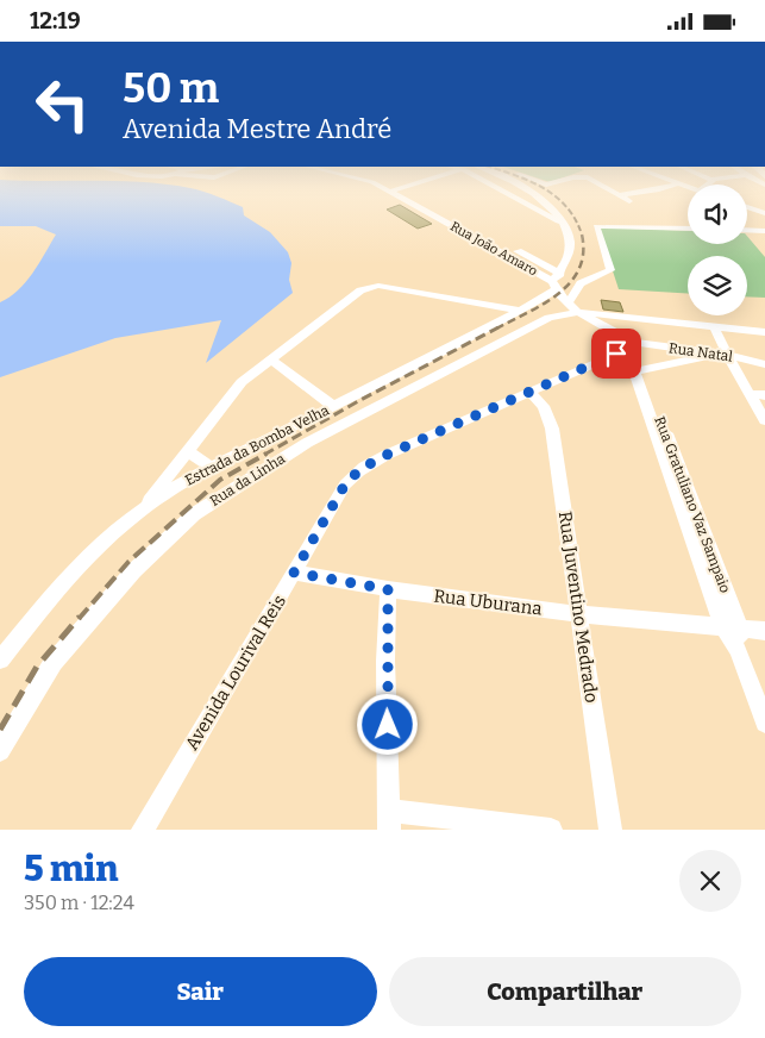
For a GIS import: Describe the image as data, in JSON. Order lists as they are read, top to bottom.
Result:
{
  "streets": {
    "street": [
      "Rua João Amaro",
      "Rua Natal",
      "Estrada da Bomba Velha",
      "Rua da Linha",
      "Rua Gratuliano Vaz Sampaio",
      "Rua Uburana",
      "Rua Juventino Medrado",
      "Avenida Lourival Reis"
    ]
  },
  "crossings": [
    ["Rua João Amaro", "Rua Natal"],
    ["Rua João Amaro", "Estrada da Bomba Velha"],
    ["Rua Natal", "Estrada da Bomba Velha"],
    ["Rua Natal", "Rua da Linha"],
    ["Rua Natal", "Rua Gratuliano Vaz Sampaio"],
    ["Rua Natal", "Avenida Lourival Reis"],
    ["Rua Gratuliano Vaz Sampaio", "Rua Uburana"],
    ["Rua Gratuliano Vaz Sampaio", "Avenida Lourival Reis"],
    ["Rua Uburana", "Rua Juventino Medrado"],
    ["Rua Uburana", "Avenida Lourival Reis"],
    ["Rua Juventino Medrado", "Avenida Lourival Reis"]
  ],
  "page": {
    "status": "12:19",
    "turn": ["50 m", "Avenida Mestre André"],
    "heading": ["5 min", "350 m · 12:24"],
    "buttons": ["Sair", "Compartilhar"]
  }
}
